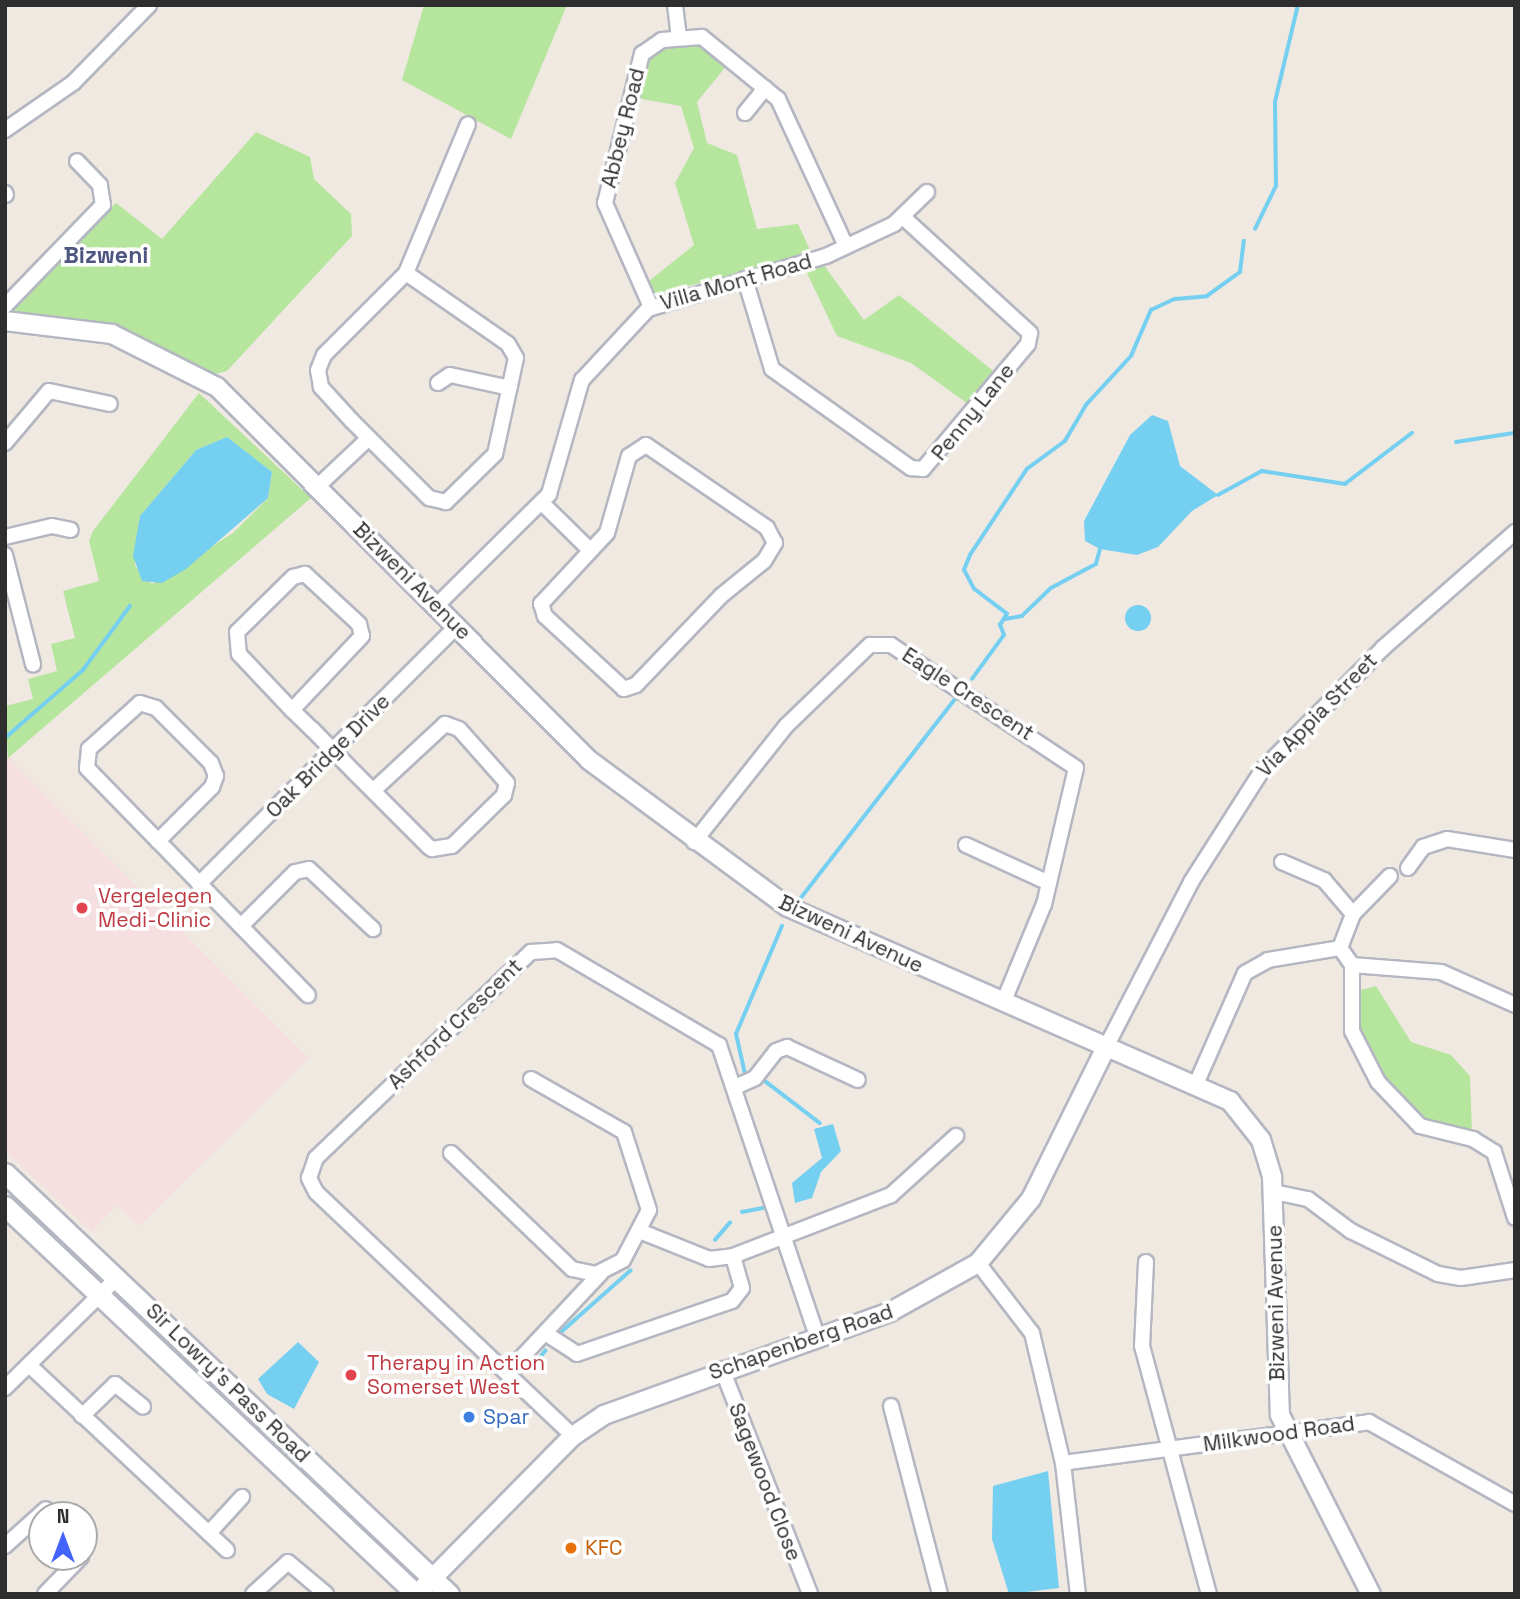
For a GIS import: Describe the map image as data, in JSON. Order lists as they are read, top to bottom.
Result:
{
  "streets": {
    "main road": ["Sir Lowry's Pass Road"],
    "street": [
      "Abbey Road",
      "Villa Mont Road",
      "Penny Lane",
      "Bizweni Avenue",
      "Eagle Crescent",
      "Via Appia Street",
      "Oak Bridge Drive",
      "Ashford Crescent",
      "Schapenberg Road",
      "Milkwood Road",
      "Sagewood Close"
    ]
  },
  "crossings": [
    ["Abbey Road", "Villa Mont Road"],
    ["Villa Mont Road", "Penny Lane"],
    ["Villa Mont Road", "Bizweni Avenue"],
    ["Bizweni Avenue", "Eagle Crescent"],
    ["Bizweni Avenue", "Via Appia Street"],
    ["Bizweni Avenue", "Oak Bridge Drive"],
    ["Bizweni Avenue", "Schapenberg Road"],
    ["Bizweni Avenue", "Milkwood Road"],
    ["Via Appia Street", "Schapenberg Road"],
    ["Ashford Crescent", "Schapenberg Road"],
    ["Schapenberg Road", "Sir Lowry's Pass Road"],
    ["Schapenberg Road", "Sagewood Close"]
  ],
  "districts": ["Bizweni"],
  "places": [
    "Vergelegen Medi-Clinic",
    "Therapy in Action Somerset West",
    "Spar",
    "KFC"
  ],
  "north": "top"
}
